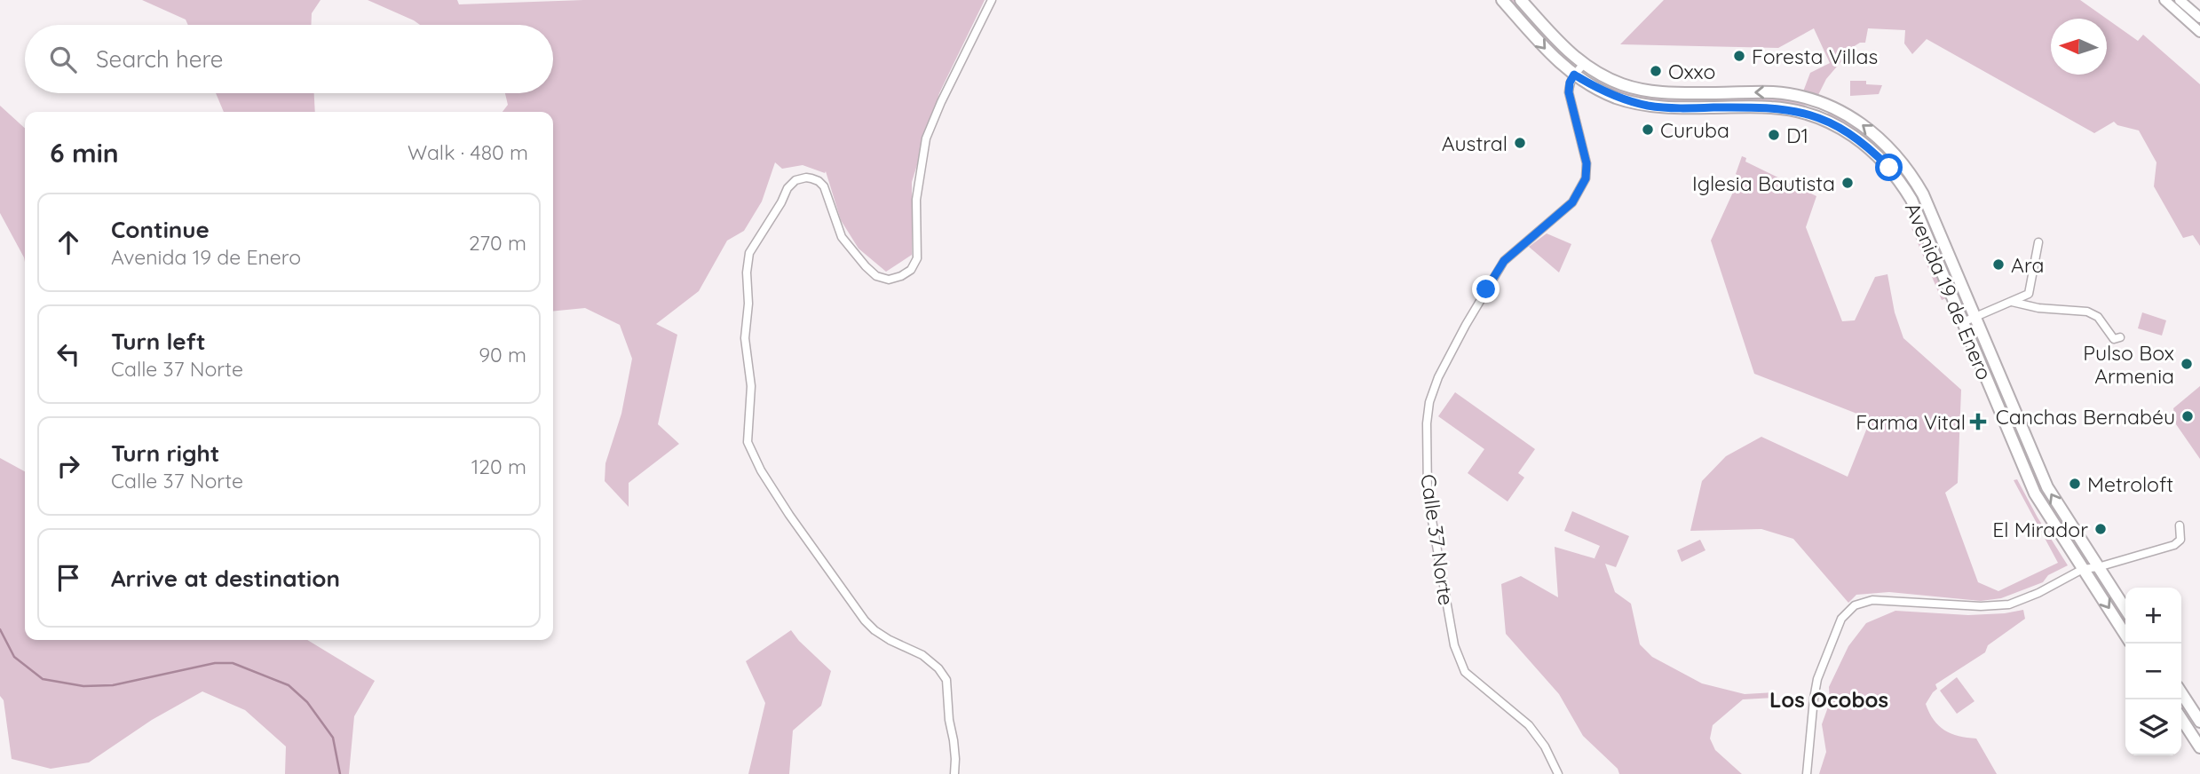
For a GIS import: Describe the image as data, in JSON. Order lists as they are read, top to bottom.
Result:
{
  "streets": {
    "main road": ["Avenida 19 de Enero"],
    "street": ["Calle 37 Norte"]
  },
  "crossings": [
    ["Avenida 19 de Enero", "Calle 37 Norte"]
  ],
  "districts": ["Los Ocobos"],
  "places": {
    "other": [
      "Foresta Villas",
      "Oxxo",
      "Curuba",
      "D1",
      "Austral",
      "Iglesia Bautista",
      "Ara",
      "Pulso Box Armenia",
      "Canchas Bernabéu",
      "Metroloft",
      "El Mirador"
    ],
    "health": ["Farma Vital"]
  },
  "north": "left",
  "page": {
    "search": "Search here",
    "heading": ["6 min", "Walk · 480 m"],
    "list": [
      ["Continue", "Avenida 19 de Enero", "270 m"],
      ["Turn left", "Calle 37 Norte", "90 m"],
      ["Turn right", "Calle 37 Norte", "120 m"],
      "Arrive at destination"
    ],
    "map_buttons": ["+", "−"]
  }
}
